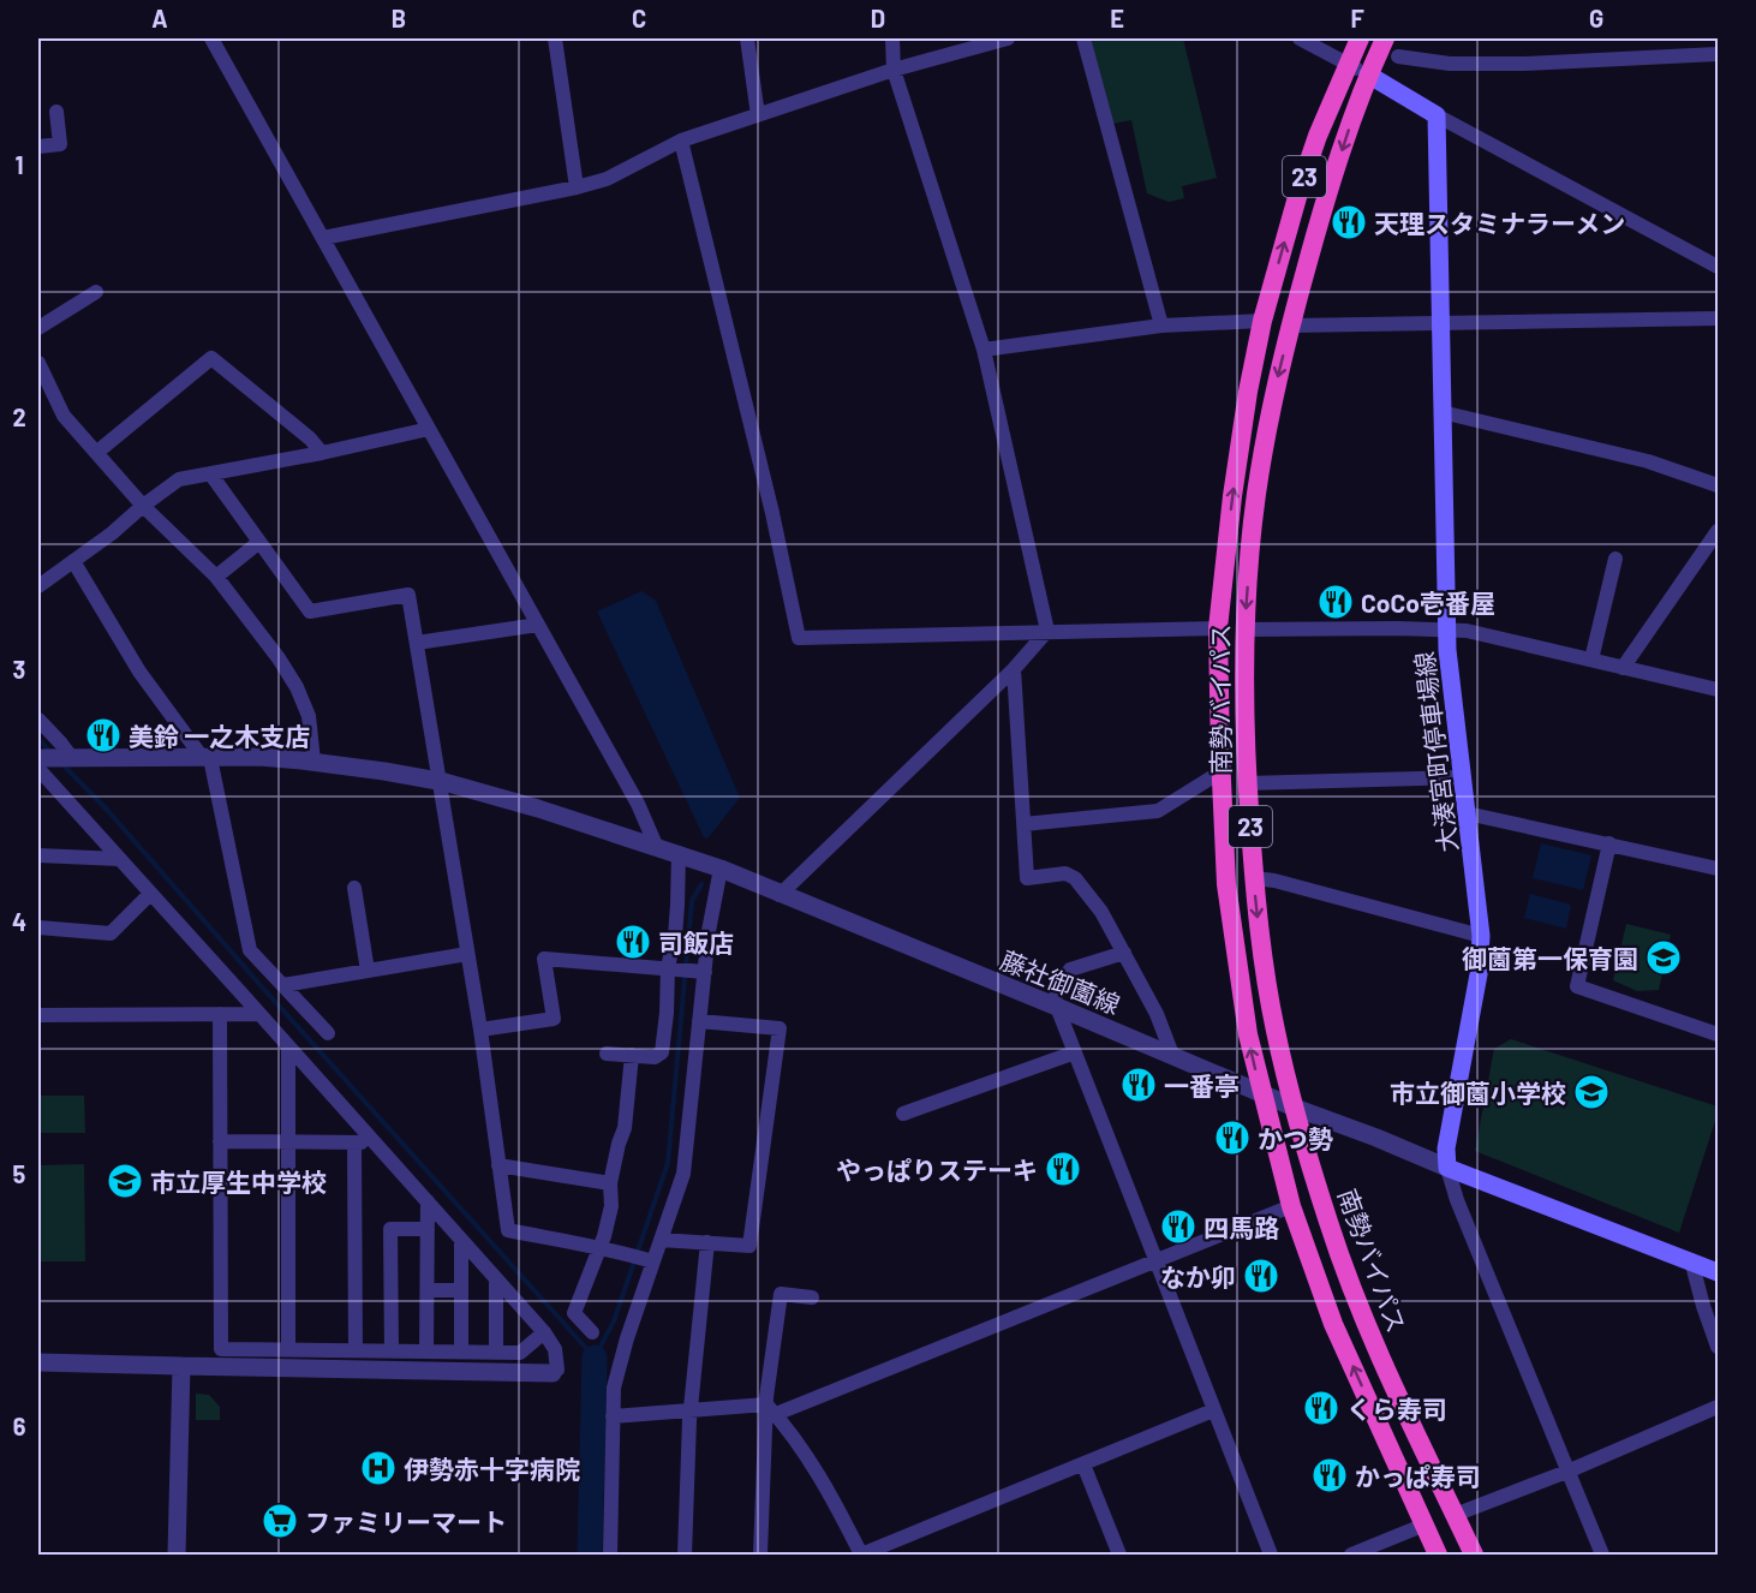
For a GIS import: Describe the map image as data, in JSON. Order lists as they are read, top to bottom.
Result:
{
  "streets": {
    "highway": ["23", "南勢バイパス"],
    "main road": ["大湊宮町停車場線"],
    "street": ["藤社御薗線"]
  },
  "crossings": [
    ["南勢バイパス", "藤社御薗線"],
    ["大湊宮町停車場線", "藤社御薗線"]
  ],
  "places": {
    "restaurant": [
      "天理スタミナラーメン",
      "CoCo壱番屋",
      "美鈴 一之木支店",
      "司飯店",
      "一番亭",
      "かつ勢",
      "やっぱりステーキ",
      "四馬路",
      "なか卯",
      "くら寿司",
      "かっぱ寿司"
    ],
    "school or university": ["御薗第一保育園", "市立御薗小学校", "市立厚生中学校"],
    "hospital": ["伊勢赤十字病院"],
    "supermarket": ["ファミリーマート"]
  },
  "grid": {
    "columns": [
      "A",
      "B",
      "C",
      "D",
      "E",
      "F",
      "G"
    ],
    "rows": [
      "1",
      "2",
      "3",
      "4",
      "5",
      "6"
    ]
  }
}
